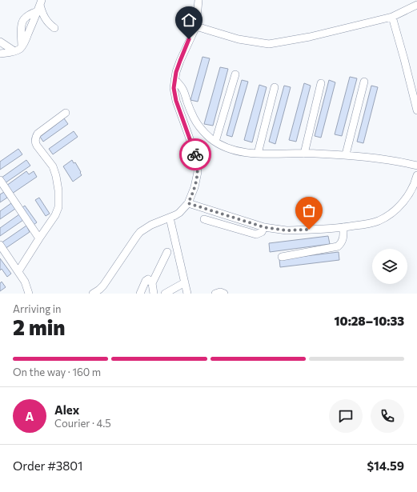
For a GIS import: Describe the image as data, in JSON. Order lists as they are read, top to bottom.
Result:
{
  "page": {
    "heading": ["2 min", "Arriving in", "10:28–10:33"],
    "panel": [
      "Alex",
      "Courier · 4.5",
      "Order #3801",
      "$14.59"
    ],
    "bar": "On the way · 160 m",
    "round": "A"
  }
}
